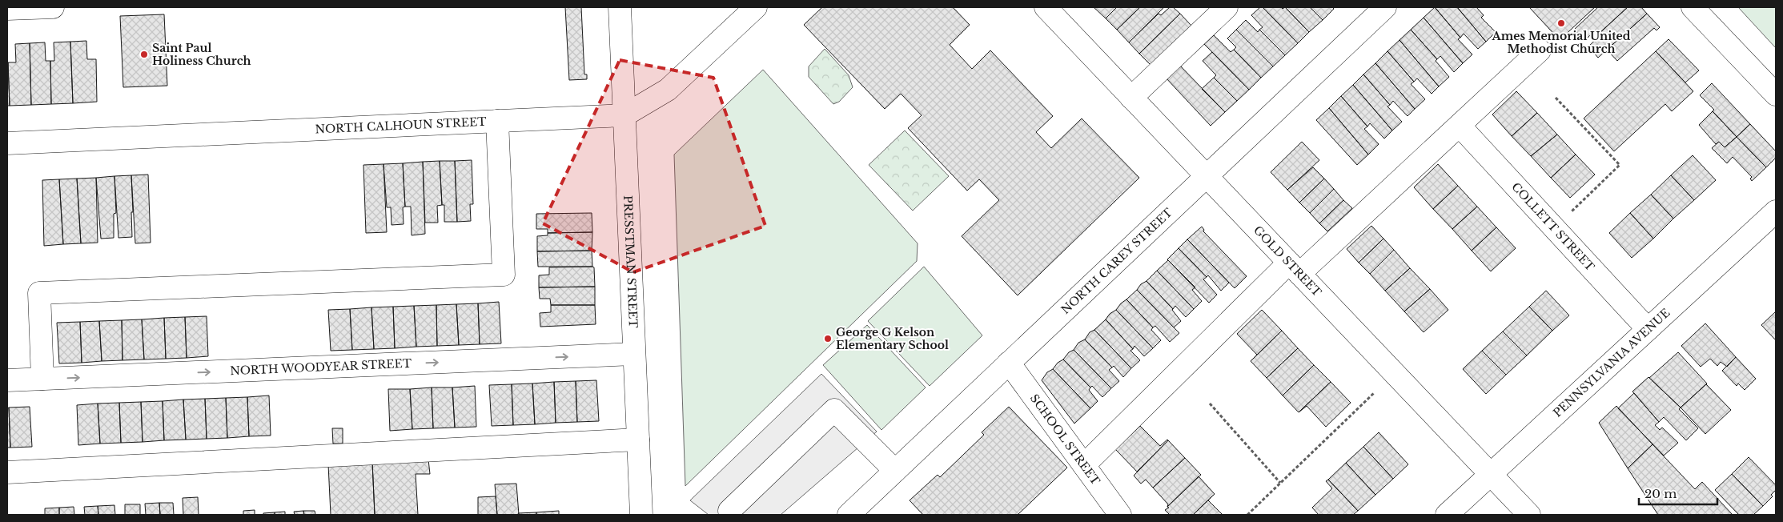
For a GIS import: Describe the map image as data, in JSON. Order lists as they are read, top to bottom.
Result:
{
  "streets": {
    "street": [
      "NORTH CALHOUN STREET",
      "COLLETT STREET",
      "PRESSTMAN STREET",
      "NORTH CAREY STREET",
      "GOLD STREET",
      "PENNSYLVANIA AVENUE",
      "NORTH WOODYEAR STREET",
      "SCHOOL STREET"
    ]
  },
  "crossings": [
    ["NORTH CALHOUN STREET", "PRESSTMAN STREET"],
    ["COLLETT STREET", "PENNSYLVANIA AVENUE"],
    ["PRESSTMAN STREET", "NORTH WOODYEAR STREET"],
    ["NORTH CAREY STREET", "GOLD STREET"],
    ["NORTH CAREY STREET", "SCHOOL STREET"],
    ["GOLD STREET", "PENNSYLVANIA AVENUE"]
  ],
  "places": ["Ames Memorial United Methodist Church", "Saint Paul Holiness Church", "George G Kelson Elementary School"],
  "scale_bar": "20 m"
}
